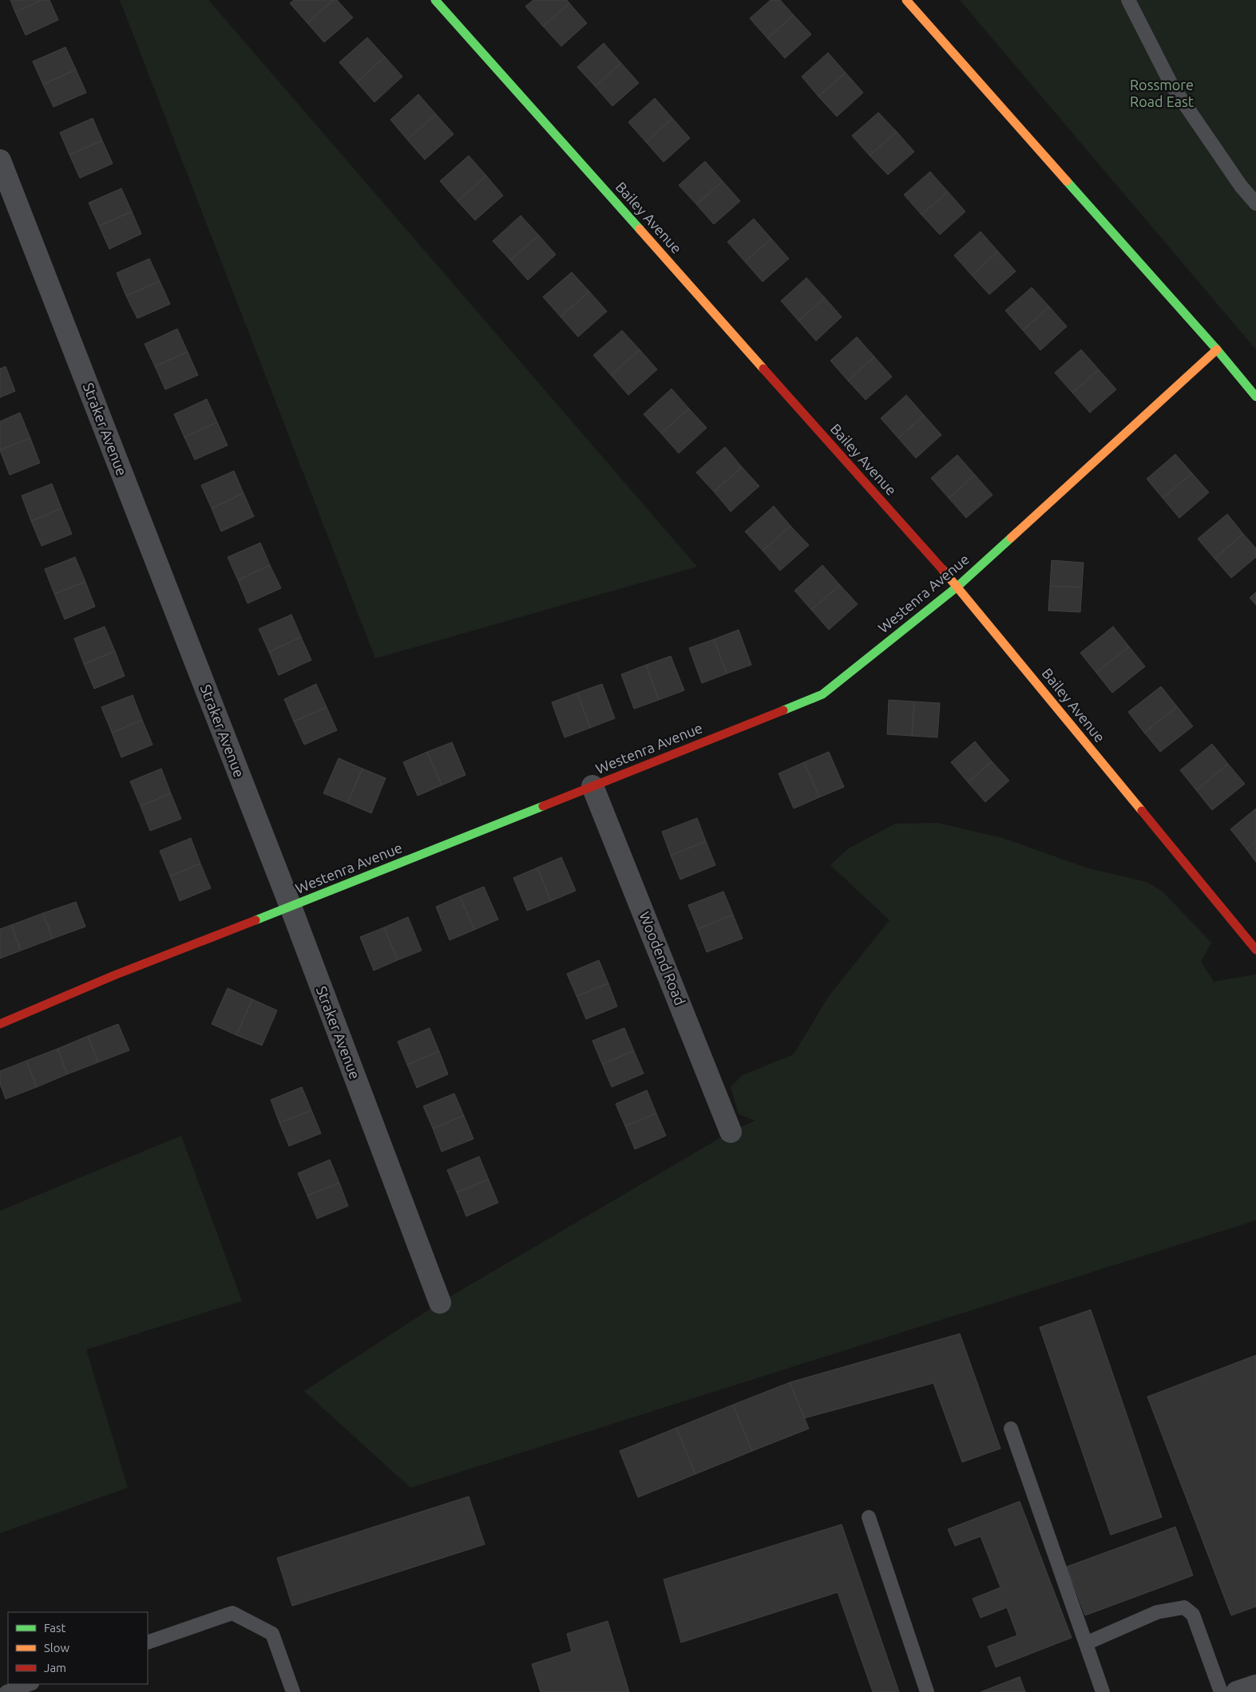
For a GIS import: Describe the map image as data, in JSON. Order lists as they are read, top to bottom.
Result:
{
  "streets": {
    "street": [
      "Bailey Avenue",
      "Straker Avenue",
      "Westenra Avenue",
      "Woodend Road"
    ]
  },
  "crossings": [
    ["Bailey Avenue", "Westenra Avenue"],
    ["Straker Avenue", "Westenra Avenue"],
    ["Westenra Avenue", "Woodend Road"]
  ],
  "parks": ["Rossmore Road East"],
  "legend": ["Fast", "Slow", "Jam"]
}
